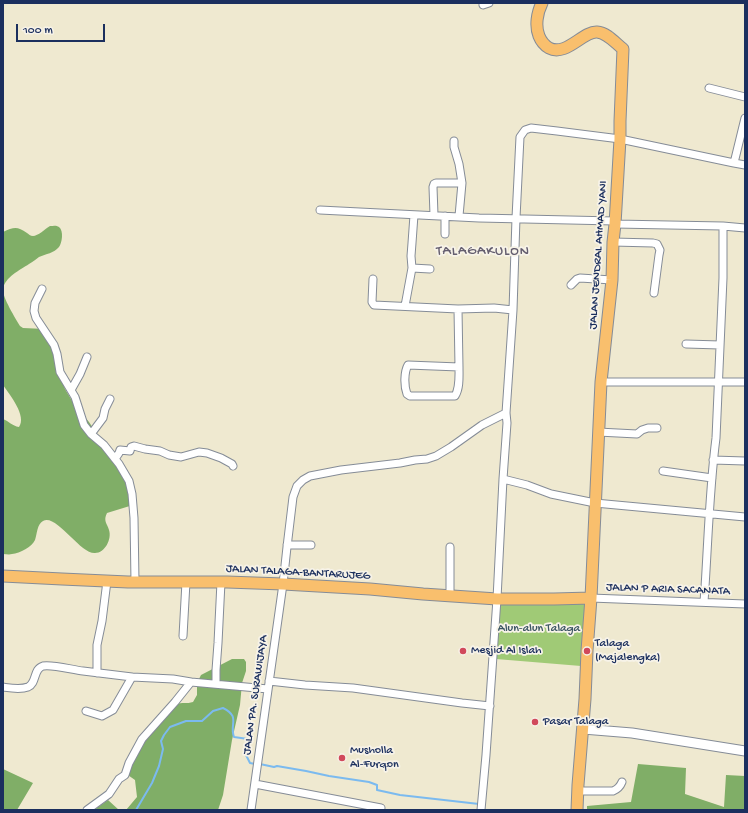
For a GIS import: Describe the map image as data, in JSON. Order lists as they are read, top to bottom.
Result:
{
  "streets": {
    "main road": ["JALAN JENDRAL AHMAD YANI", "JALAN TALAGA-BANTARUJEG"],
    "street": ["JALAN P ARIA SACANATA", "JALAN PA. SURAWIJAYA"]
  },
  "crossings": [
    ["JALAN JENDRAL AHMAD YANI", "JALAN TALAGA-BANTARUJEG"],
    ["JALAN JENDRAL AHMAD YANI", "JALAN P ARIA SACANATA"],
    ["JALAN TALAGA-BANTARUJEG", "JALAN P ARIA SACANATA"],
    ["JALAN TALAGA-BANTARUJEG", "JALAN PA. SURAWIJAYA"]
  ],
  "districts": ["TALAGAKULON"],
  "parks": ["Alun-alun Talaga"],
  "places": [
    "Mesjid Al Islah",
    "Talaga (Majalengka)",
    "Pasar Talaga",
    "Musholla Al-Furqon"
  ],
  "scale_bar": "100 m"
}
